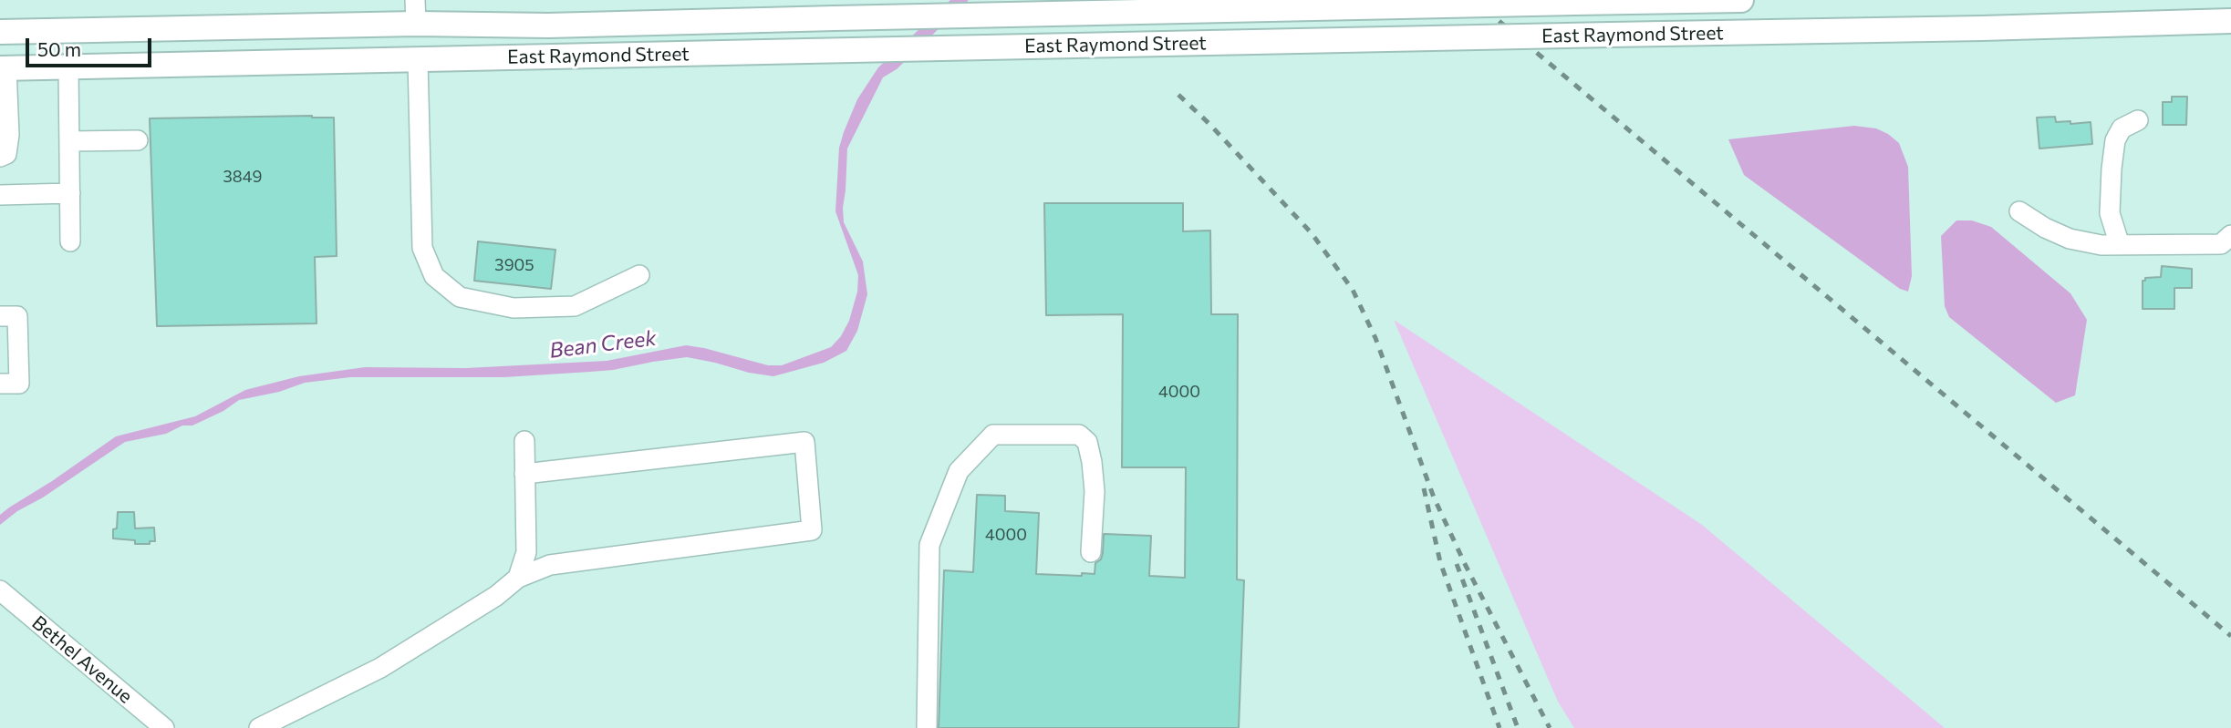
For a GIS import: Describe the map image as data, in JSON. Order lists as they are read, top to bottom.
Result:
{
  "streets": {
    "main road": ["East Raymond Street"],
    "street": ["Bethel Avenue"]
  },
  "water": ["Bean Creek"],
  "house_numbers": [
    "3849",
    "3905",
    "4000",
    "4000"
  ],
  "scale_bar": "50 m"
}
